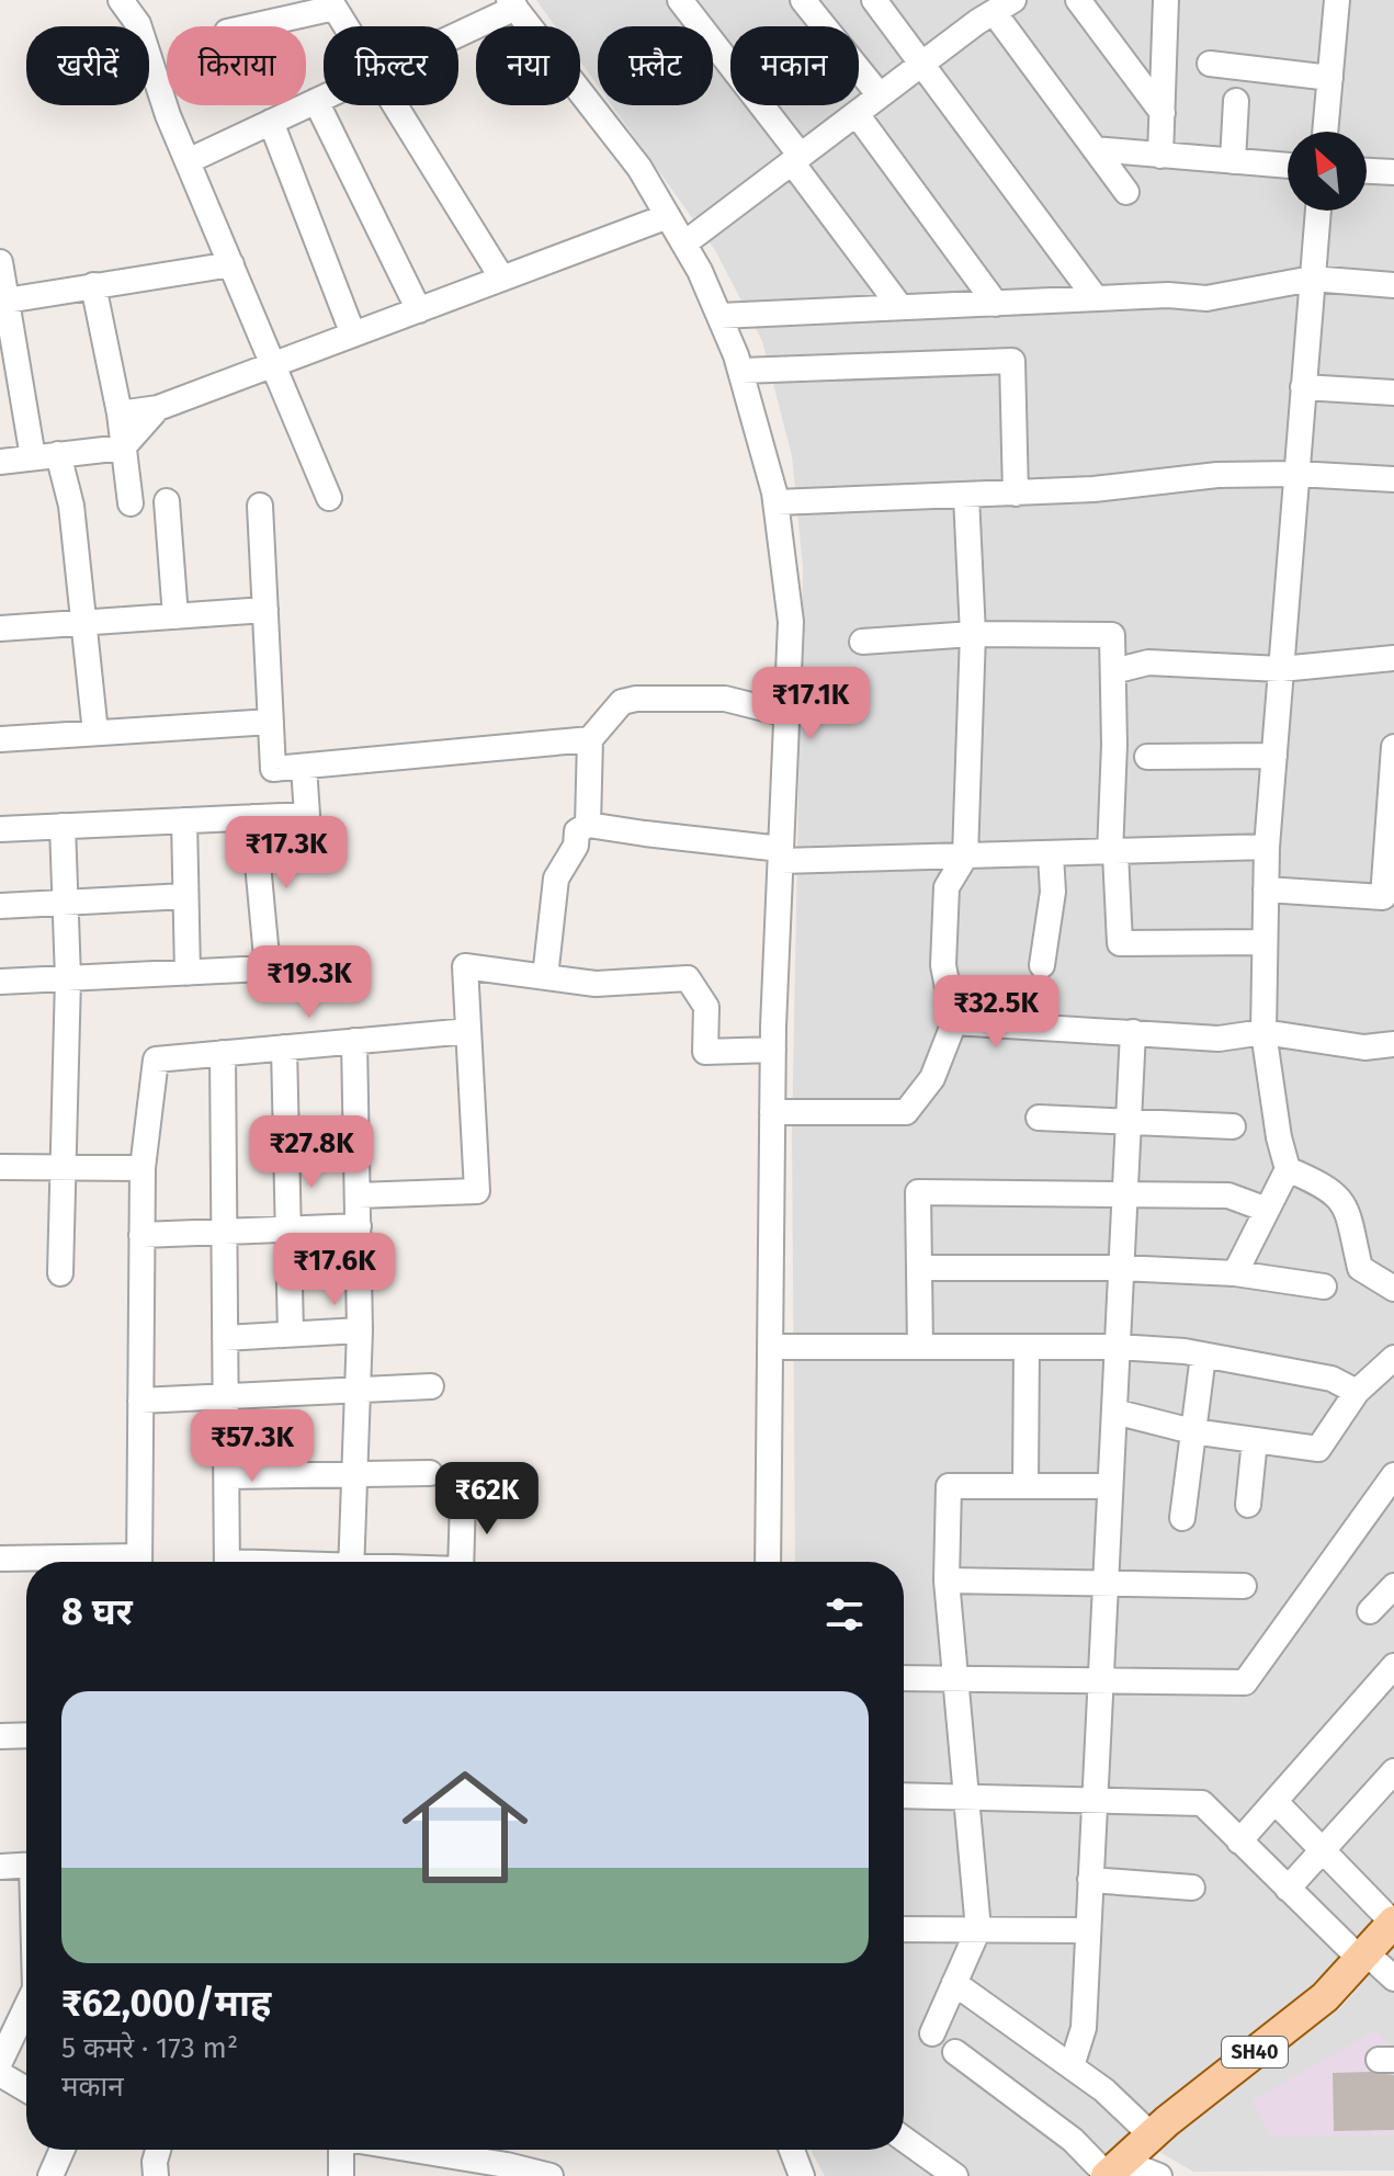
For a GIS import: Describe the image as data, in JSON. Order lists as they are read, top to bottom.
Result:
{
  "streets": {
    "main road": ["SH40"]
  },
  "north": "top left",
  "page": {
    "chip": [
      "खरीदें",
      "किराया",
      "फ़िल्टर",
      "नया",
      "फ़्लैट",
      "मकान"
    ],
    "price": [
      "₹17.1K",
      "₹17.3K",
      "₹19.3K",
      "₹32.5K",
      "₹27.8K",
      "₹17.6K",
      "₹57.3K",
      "₹62K"
    ],
    "heading": "8 घर",
    "list": [
      {
        "name": "₹62,000/माह",
        "note": "5 कमरे · 173 m² · मकान"
      }
    ]
  }
}
